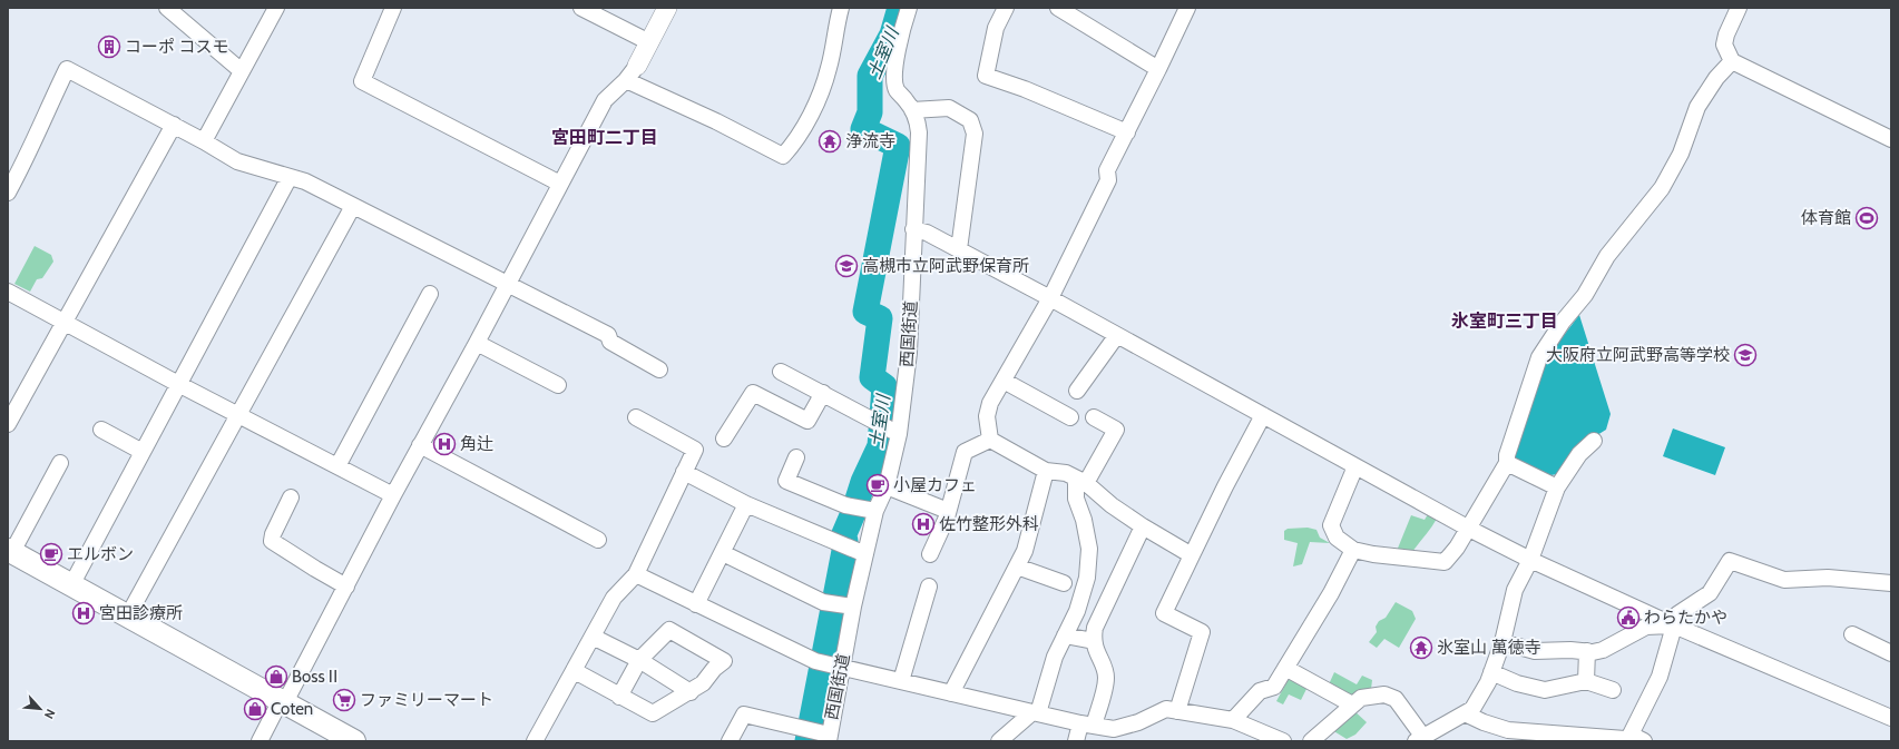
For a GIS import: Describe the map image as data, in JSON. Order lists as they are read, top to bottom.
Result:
{
  "streets": {
    "street": ["西国街道"]
  },
  "districts": ["宮田町二丁目", "氷室町三丁目"],
  "water": ["土室川"],
  "places": {
    "building": ["コーポ コスモ"],
    "temple": ["浄流寺", "氷室山 萬徳寺"],
    "sports": ["体育館"],
    "school or university": ["高槻市立阿武野保育所", "大阪府立阿武野高等学校"],
    "hospital": ["角辻", "佐竹整形外科", "宮田診療所"],
    "cafe": ["小屋カフェ", "エルボン"],
    "public building": ["わらたかや"],
    "shop": ["BossⅡ", "Coten"],
    "supermarket": ["ファミリーマート"]
  },
  "north": "bottom right"
}
